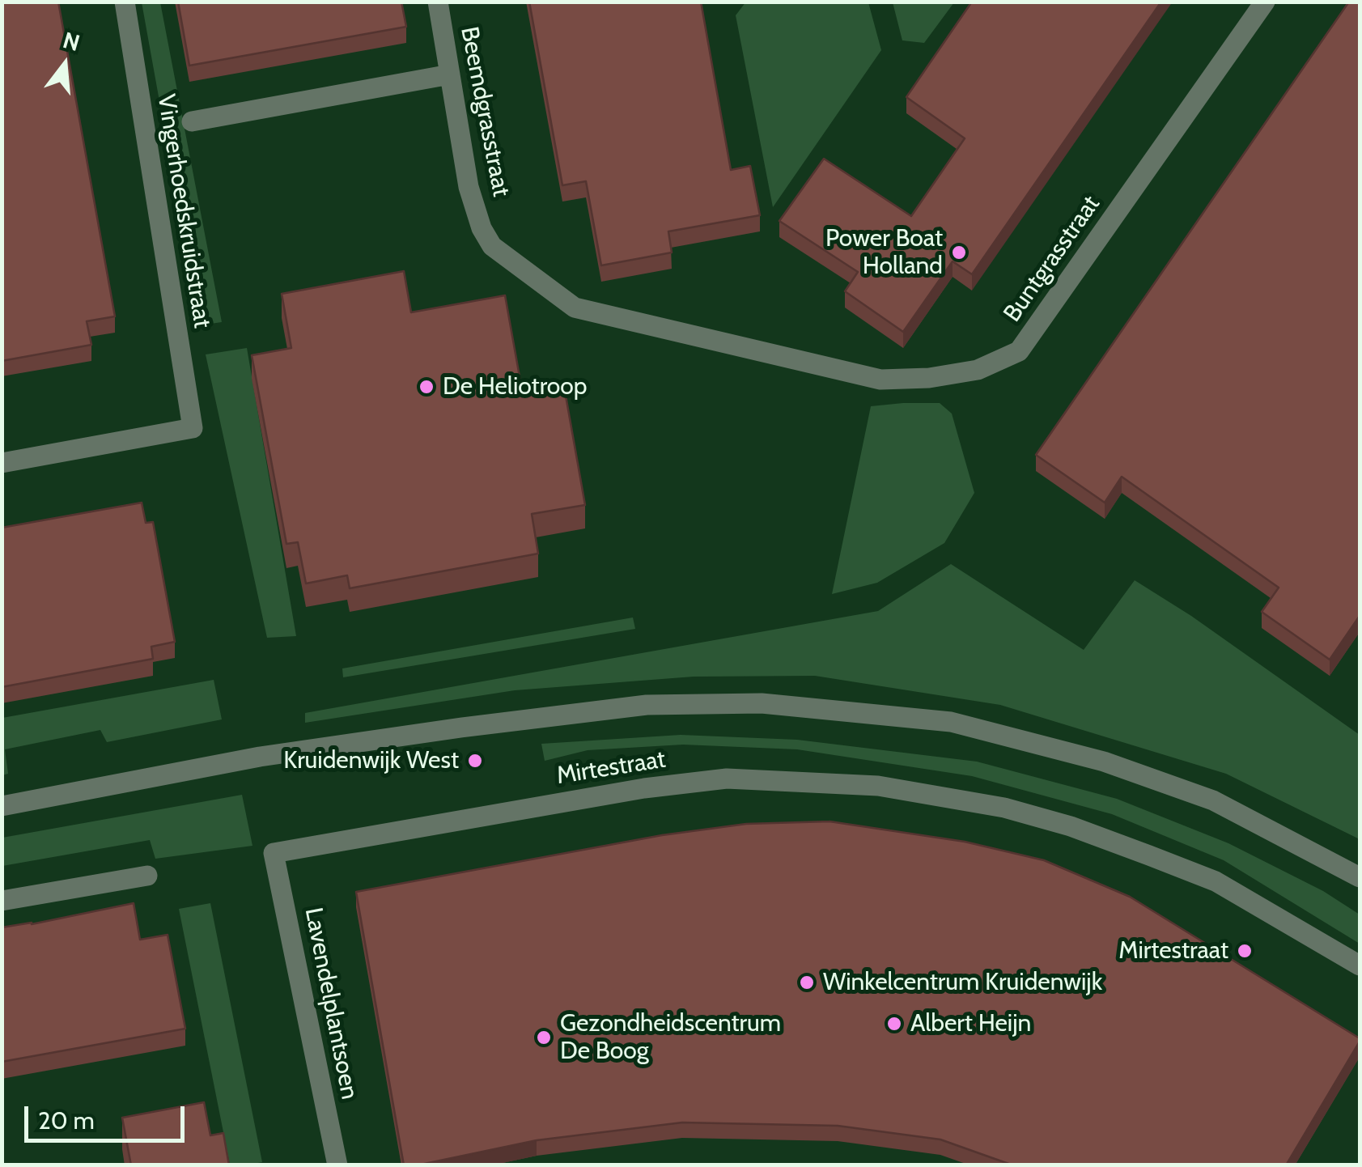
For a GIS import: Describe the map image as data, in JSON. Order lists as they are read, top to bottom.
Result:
{
  "streets": {
    "street": [
      "Beemdgrasstraat",
      "Vingerhoedskruidstraat",
      "Buntgrasstraat",
      "Mirtestraat",
      "Lavendelplantsoen"
    ]
  },
  "crossings": [
    ["Beemdgrasstraat", "Buntgrasstraat"],
    ["Mirtestraat", "Lavendelplantsoen"]
  ],
  "places": [
    "Power Boat Holland",
    "De Heliotroop",
    "Kruidenwijk West",
    "Mirtestraat",
    "Winkelcentrum Kruidenwijk",
    "Albert Heijn",
    "Gezondheidscentrum De Boog"
  ],
  "scale_bar": "20 m",
  "north": "top"
}
